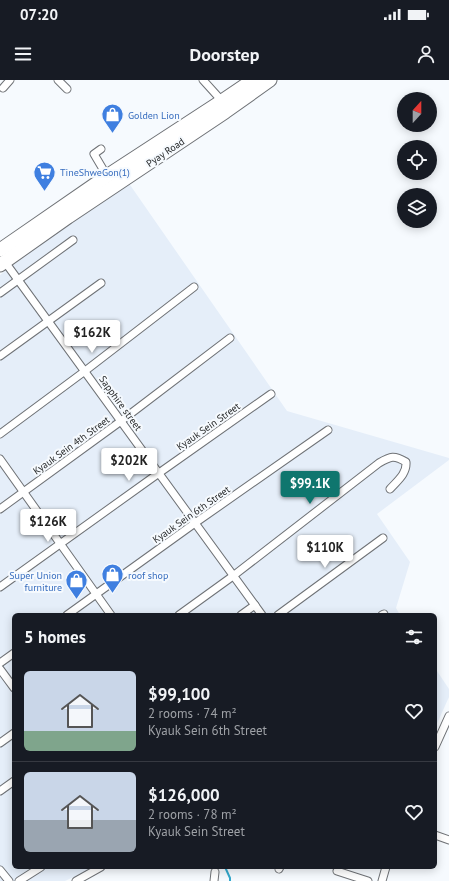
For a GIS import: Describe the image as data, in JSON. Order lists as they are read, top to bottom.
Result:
{
  "streets": {
    "highway": ["Pyay Road"],
    "street": [
      "Sapphire street",
      "Kyauk Sein Street",
      "Kyauk Sein 4th Street",
      "Kyauk Sein 6th Street"
    ]
  },
  "crossings": [
    ["Pyay Road", "Sapphire street"],
    ["Sapphire street", "Kyauk Sein Street"],
    ["Sapphire street", "Kyauk Sein 4th Street"],
    ["Sapphire street", "Kyauk Sein 6th Street"]
  ],
  "places": {
    "shop": ["Golden Lion", "roof shop", "Super Union furniture"],
    "supermarket": ["TineShweGon(1)"]
  },
  "north": "top",
  "page": {
    "status": "07:20",
    "header": "Doorstep",
    "price": [
      "$162K",
      "$202K",
      "$99.1K",
      "$126K",
      "$110K"
    ],
    "heading": "5 homes",
    "list": [
      {
        "name": "$99,100",
        "note": "2 rooms · 74 m² · Kyauk Sein 6th Street"
      },
      {
        "name": "$126,000",
        "note": "2 rooms · 78 m² · Kyauk Sein Street"
      }
    ]
  }
}
